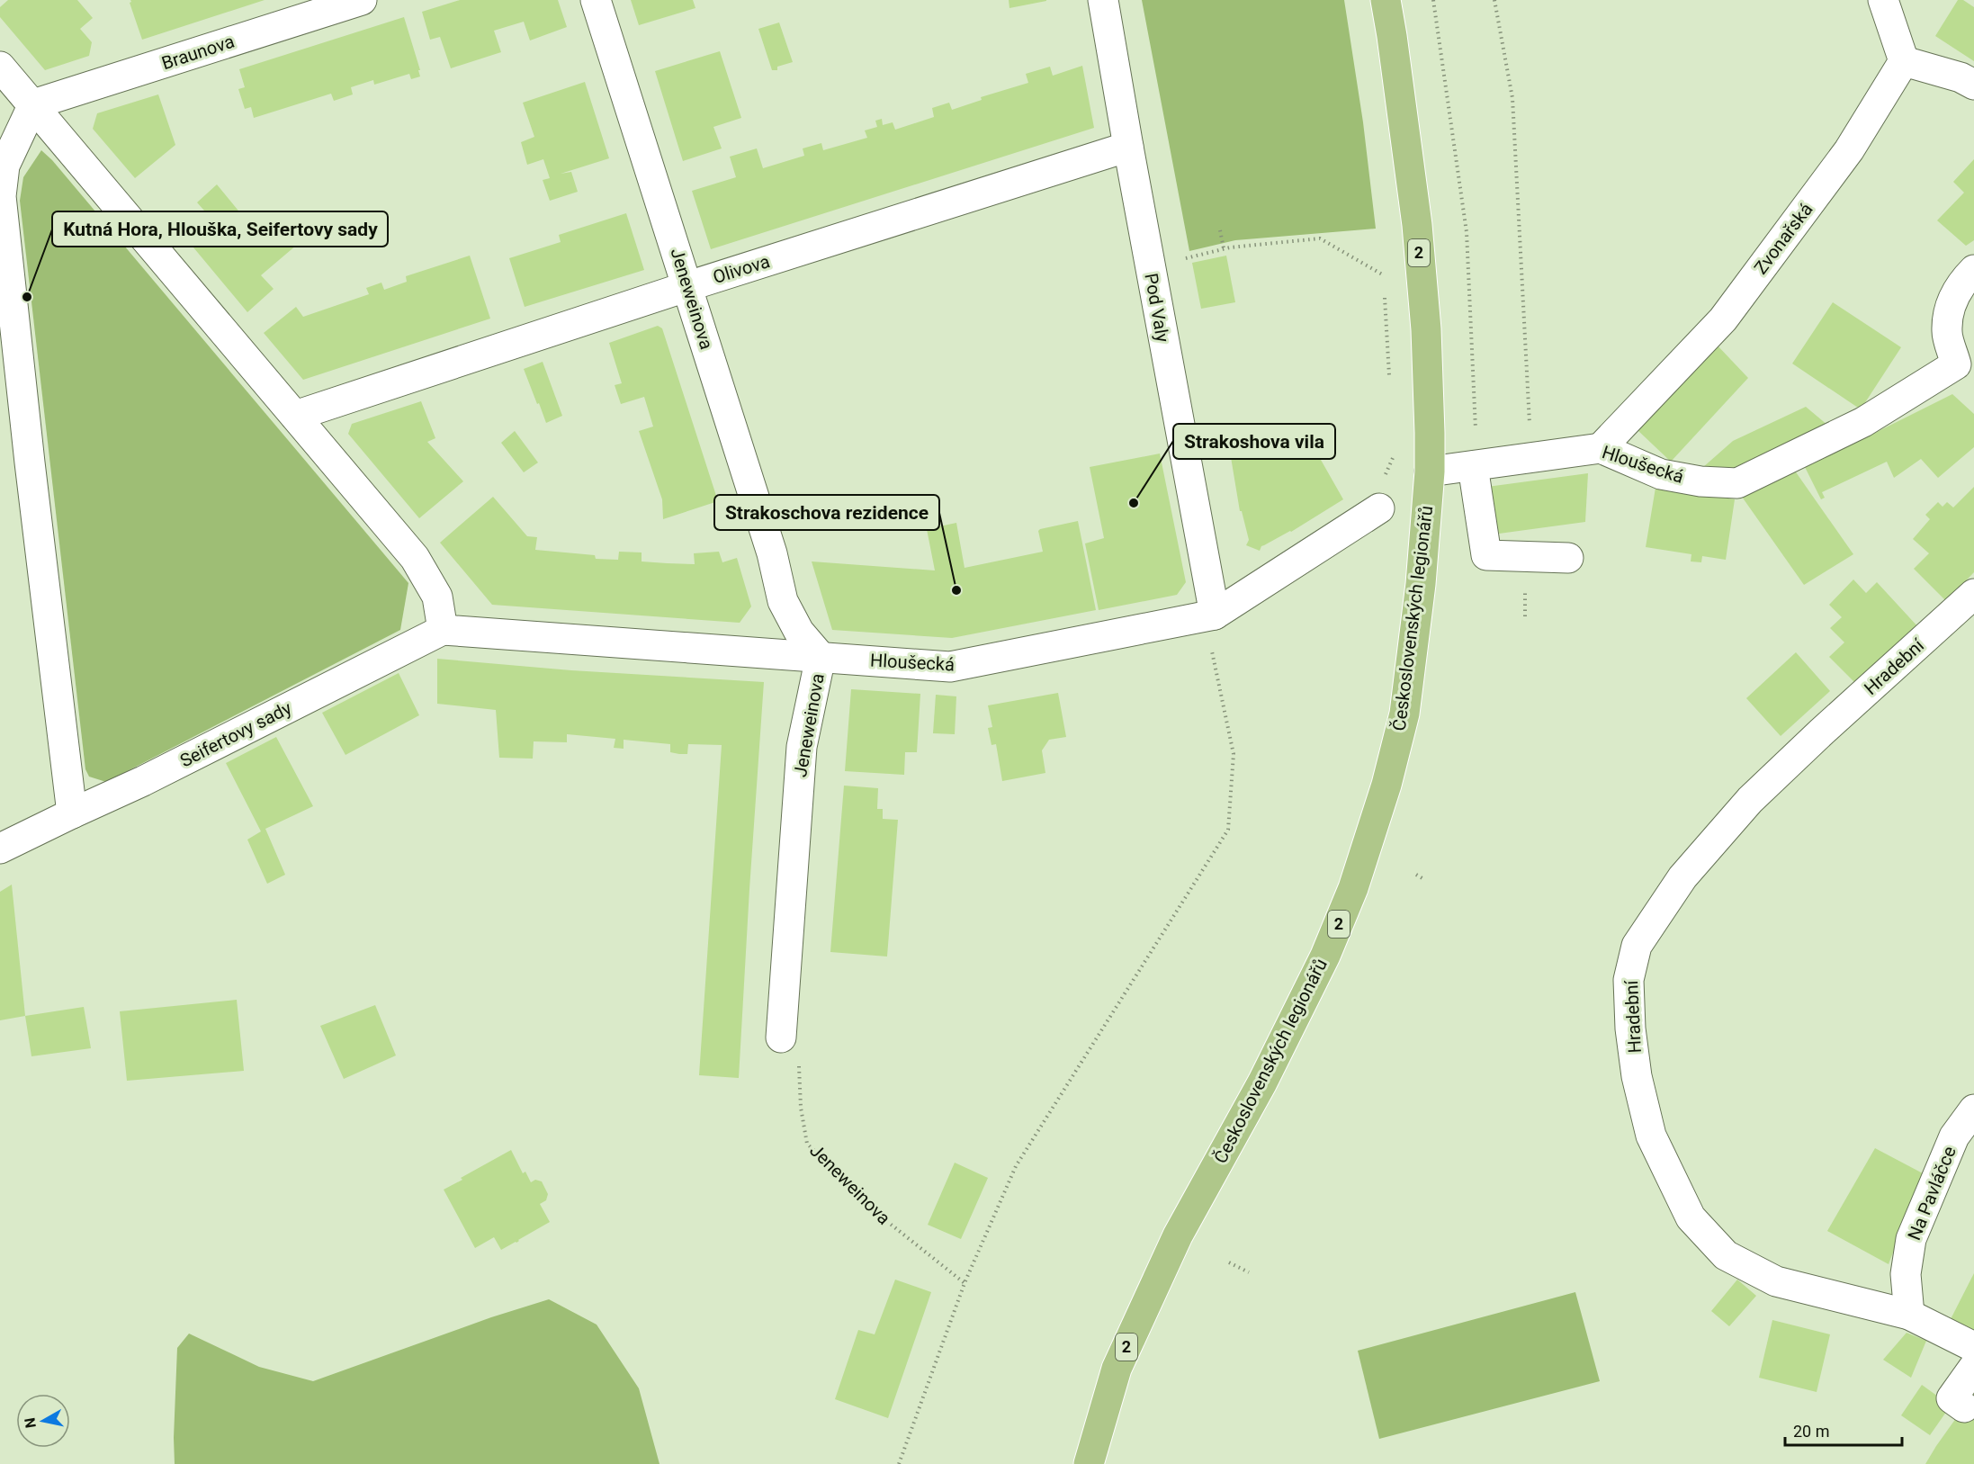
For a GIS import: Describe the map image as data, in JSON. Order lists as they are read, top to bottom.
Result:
{
  "streets": {
    "main road": ["2", "Československých legionářů"],
    "street": [
      "Braunova",
      "Zvonařská",
      "Olivova",
      "Jeneweinova",
      "Pod Valy",
      "Hloušecká",
      "Hradební",
      "Seifertovy sady",
      "Na Pavláčce"
    ]
  },
  "crossings": [
    ["Zvonařská", "Hloušecká"],
    ["Olivova", "Jeneweinova"],
    ["Olivova", "Pod Valy"],
    ["Jeneweinova", "Hloušecká"],
    ["Pod Valy", "Hloušecká"],
    ["Hloušecká", "Československých legionářů"],
    ["Hloušecká", "Seifertovy sady"],
    ["Hradební", "Na Pavláčce"]
  ],
  "places": ["Kutná Hora, Hlouška, Seifertovy sady", "Strakoshova vila", "Strakoschova rezidence"],
  "scale_bar": "20 m",
  "north": "left"
}
